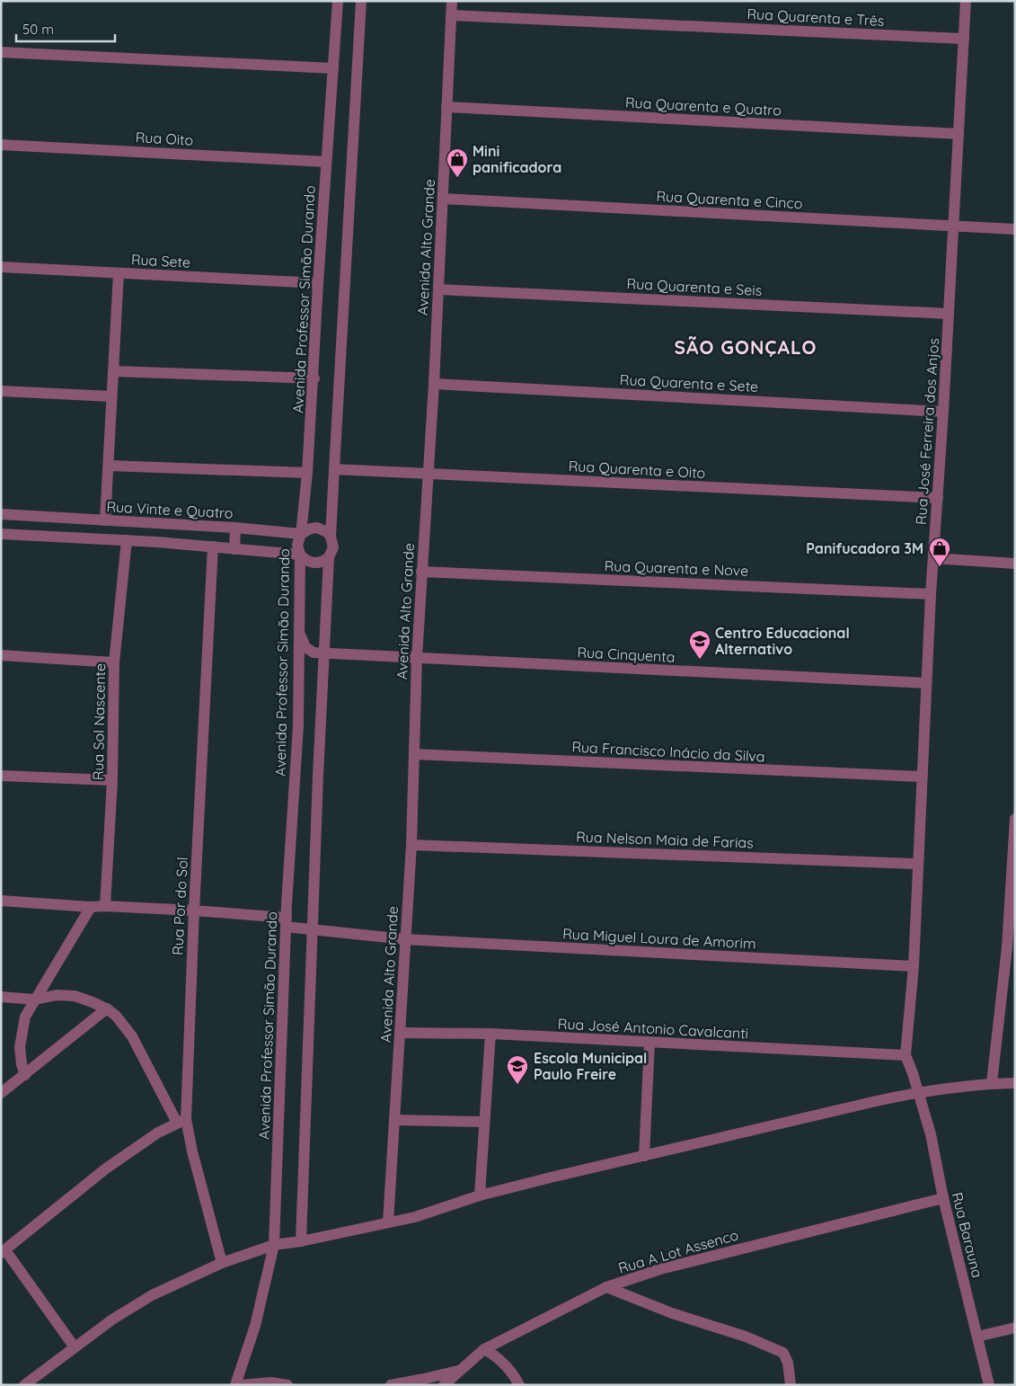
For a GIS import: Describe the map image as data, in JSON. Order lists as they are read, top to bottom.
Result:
{
  "streets": {
    "street": [
      "Rua Quarenta e Três",
      "Rua Quarenta e Quatro",
      "Rua Oito",
      "Rua Quarenta e Cinco",
      "Avenida Alto Grande",
      "Rua Sete",
      "Rua Quarenta e Seis",
      "Avenida Professor Simão Durando",
      "Rua Quarenta e Sete",
      "Rua José Ferreira dos Anjos",
      "Rua Quarenta e Oito",
      "Rua Vinte e Quatro",
      "Rua Quarenta e Nove",
      "Rua Cinquenta",
      "Rua Sol Nascente",
      "Rua Francisco Inácio da Silva",
      "Rua Nelson Maia de Farias",
      "Rua Por do Sol",
      "Rua Miguel Loura de Amorim",
      "Rua José Antonio Cavalcanti",
      "Rua Barauna",
      "Rua A Lot Assenco"
    ]
  },
  "crossings": [
    ["Rua Quarenta e Três", "Avenida Alto Grande"],
    ["Rua Quarenta e Três", "Rua José Ferreira dos Anjos"],
    ["Rua Quarenta e Quatro", "Avenida Alto Grande"],
    ["Rua Quarenta e Quatro", "Rua José Ferreira dos Anjos"],
    ["Rua Oito", "Avenida Professor Simão Durando"],
    ["Rua Quarenta e Cinco", "Avenida Alto Grande"],
    ["Rua Quarenta e Cinco", "Rua José Ferreira dos Anjos"],
    ["Avenida Alto Grande", "Rua Quarenta e Seis"],
    ["Avenida Alto Grande", "Rua Quarenta e Sete"],
    ["Avenida Alto Grande", "Rua Quarenta e Oito"],
    ["Avenida Alto Grande", "Rua Quarenta e Nove"],
    ["Avenida Alto Grande", "Rua Cinquenta"],
    ["Avenida Alto Grande", "Rua Francisco Inácio da Silva"],
    ["Avenida Alto Grande", "Rua Nelson Maia de Farias"],
    ["Avenida Alto Grande", "Rua Miguel Loura de Amorim"],
    ["Avenida Alto Grande", "Rua José Antonio Cavalcanti"],
    ["Rua Sete", "Avenida Professor Simão Durando"],
    ["Rua Quarenta e Seis", "Rua José Ferreira dos Anjos"],
    ["Avenida Professor Simão Durando", "Rua Vinte e Quatro"],
    ["Avenida Professor Simão Durando", "Rua Cinquenta"],
    ["Avenida Professor Simão Durando", "Rua Miguel Loura de Amorim"],
    ["Rua Quarenta e Sete", "Rua José Ferreira dos Anjos"],
    ["Rua José Ferreira dos Anjos", "Rua Quarenta e Oito"],
    ["Rua José Ferreira dos Anjos", "Rua Quarenta e Nove"],
    ["Rua José Ferreira dos Anjos", "Rua Cinquenta"],
    ["Rua José Ferreira dos Anjos", "Rua Francisco Inácio da Silva"],
    ["Rua José Ferreira dos Anjos", "Rua Nelson Maia de Farias"],
    ["Rua José Ferreira dos Anjos", "Rua Miguel Loura de Amorim"],
    ["Rua José Ferreira dos Anjos", "Rua José Antonio Cavalcanti"],
    ["Rua José Ferreira dos Anjos", "Rua Barauna"],
    ["Rua Sol Nascente", "Rua Miguel Loura de Amorim"],
    ["Rua Por do Sol", "Rua Miguel Loura de Amorim"],
    ["Rua José Antonio Cavalcanti", "Rua Barauna"],
    ["Rua Barauna", "Rua A Lot Assenco"]
  ],
  "districts": ["SÃO GONÇALO"],
  "places": {
    "shop": ["Mini panificadora", "Panifucadora 3M"],
    "school or university": ["Centro Educacional Alternativo", "Escola Municipal Paulo Freire"]
  },
  "scale_bar": "50 m"
}
